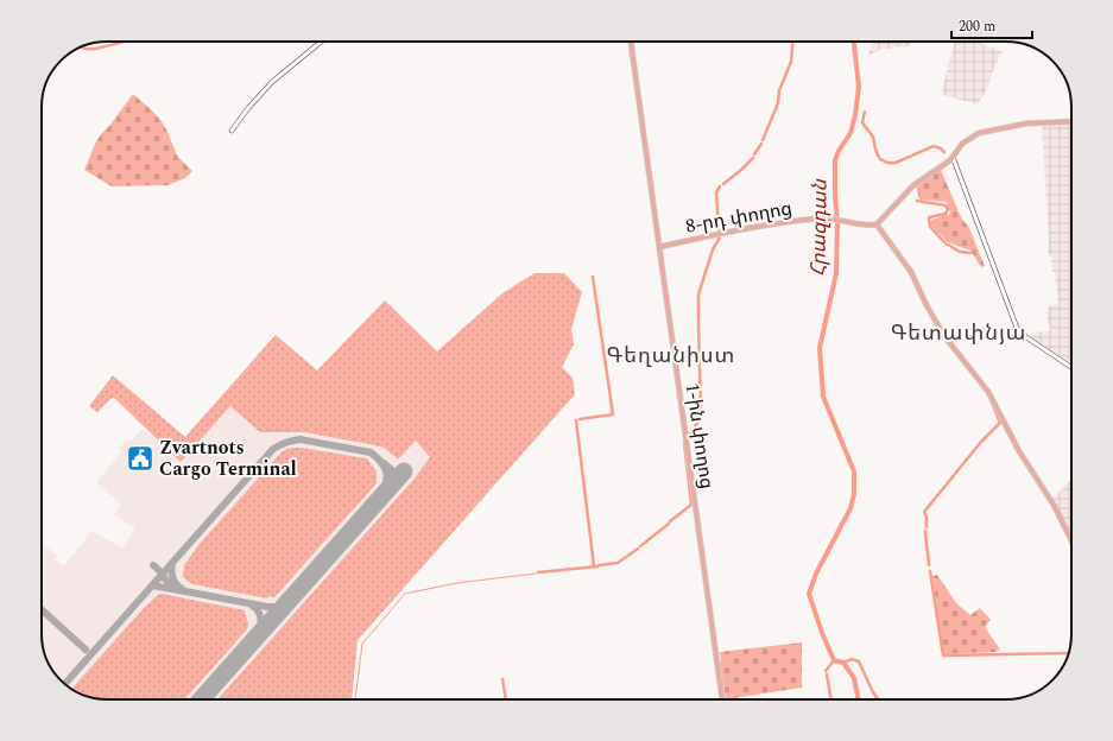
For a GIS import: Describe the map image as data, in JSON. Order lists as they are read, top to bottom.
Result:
{
  "streets": {
    "main road": ["8-րդ փողոց", "1-ին փողոց"]
  },
  "crossings": [
    ["8-րդ փողոց", "1-ին փողոց"]
  ],
  "districts": ["Գետափնյա", "Գեղանիստ"],
  "water": ["Հրազդան"],
  "places": {
    "public building": ["Zvartnots Cargo Terminal"]
  },
  "scale_bar": "200 m"
}
